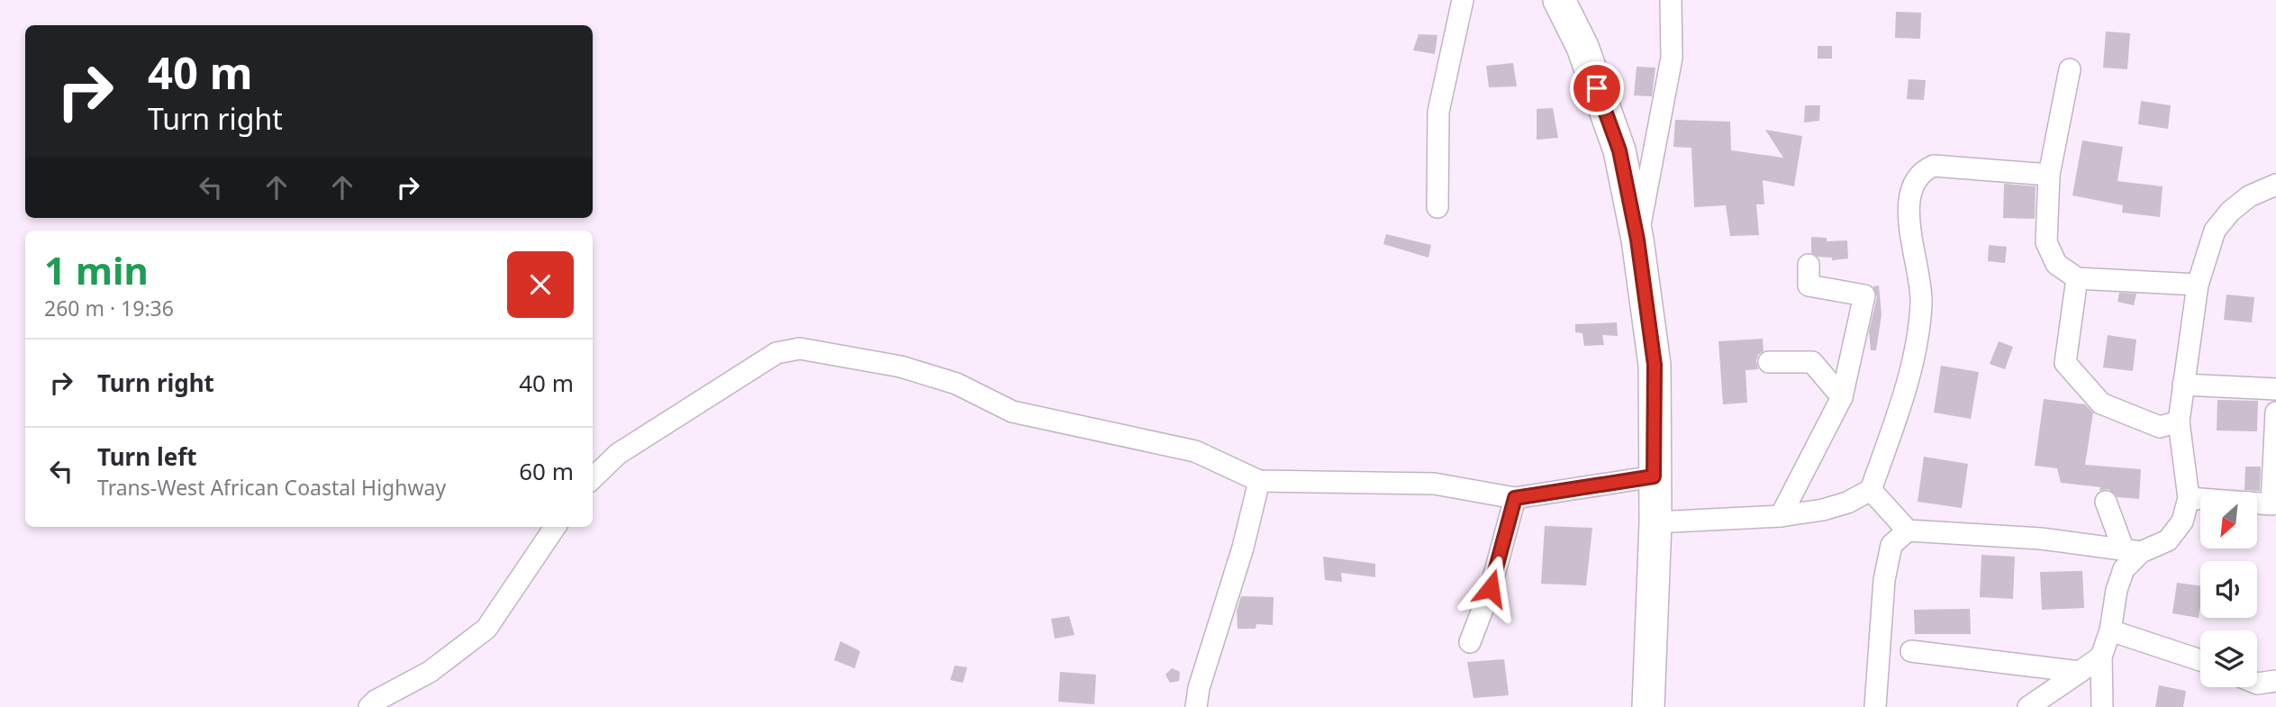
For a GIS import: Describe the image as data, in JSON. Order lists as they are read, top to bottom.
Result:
{
  "north": "bottom left",
  "page": {
    "turn": ["40 m", "Turn right"],
    "heading": ["1 min", "260 m · 19:36"],
    "list": [
      {
        "name": "Turn right",
        "value": "40 m"
      },
      {
        "name": "Turn left",
        "note": "Trans-West African Coastal Highway",
        "value": "60 m"
      }
    ]
  }
}
